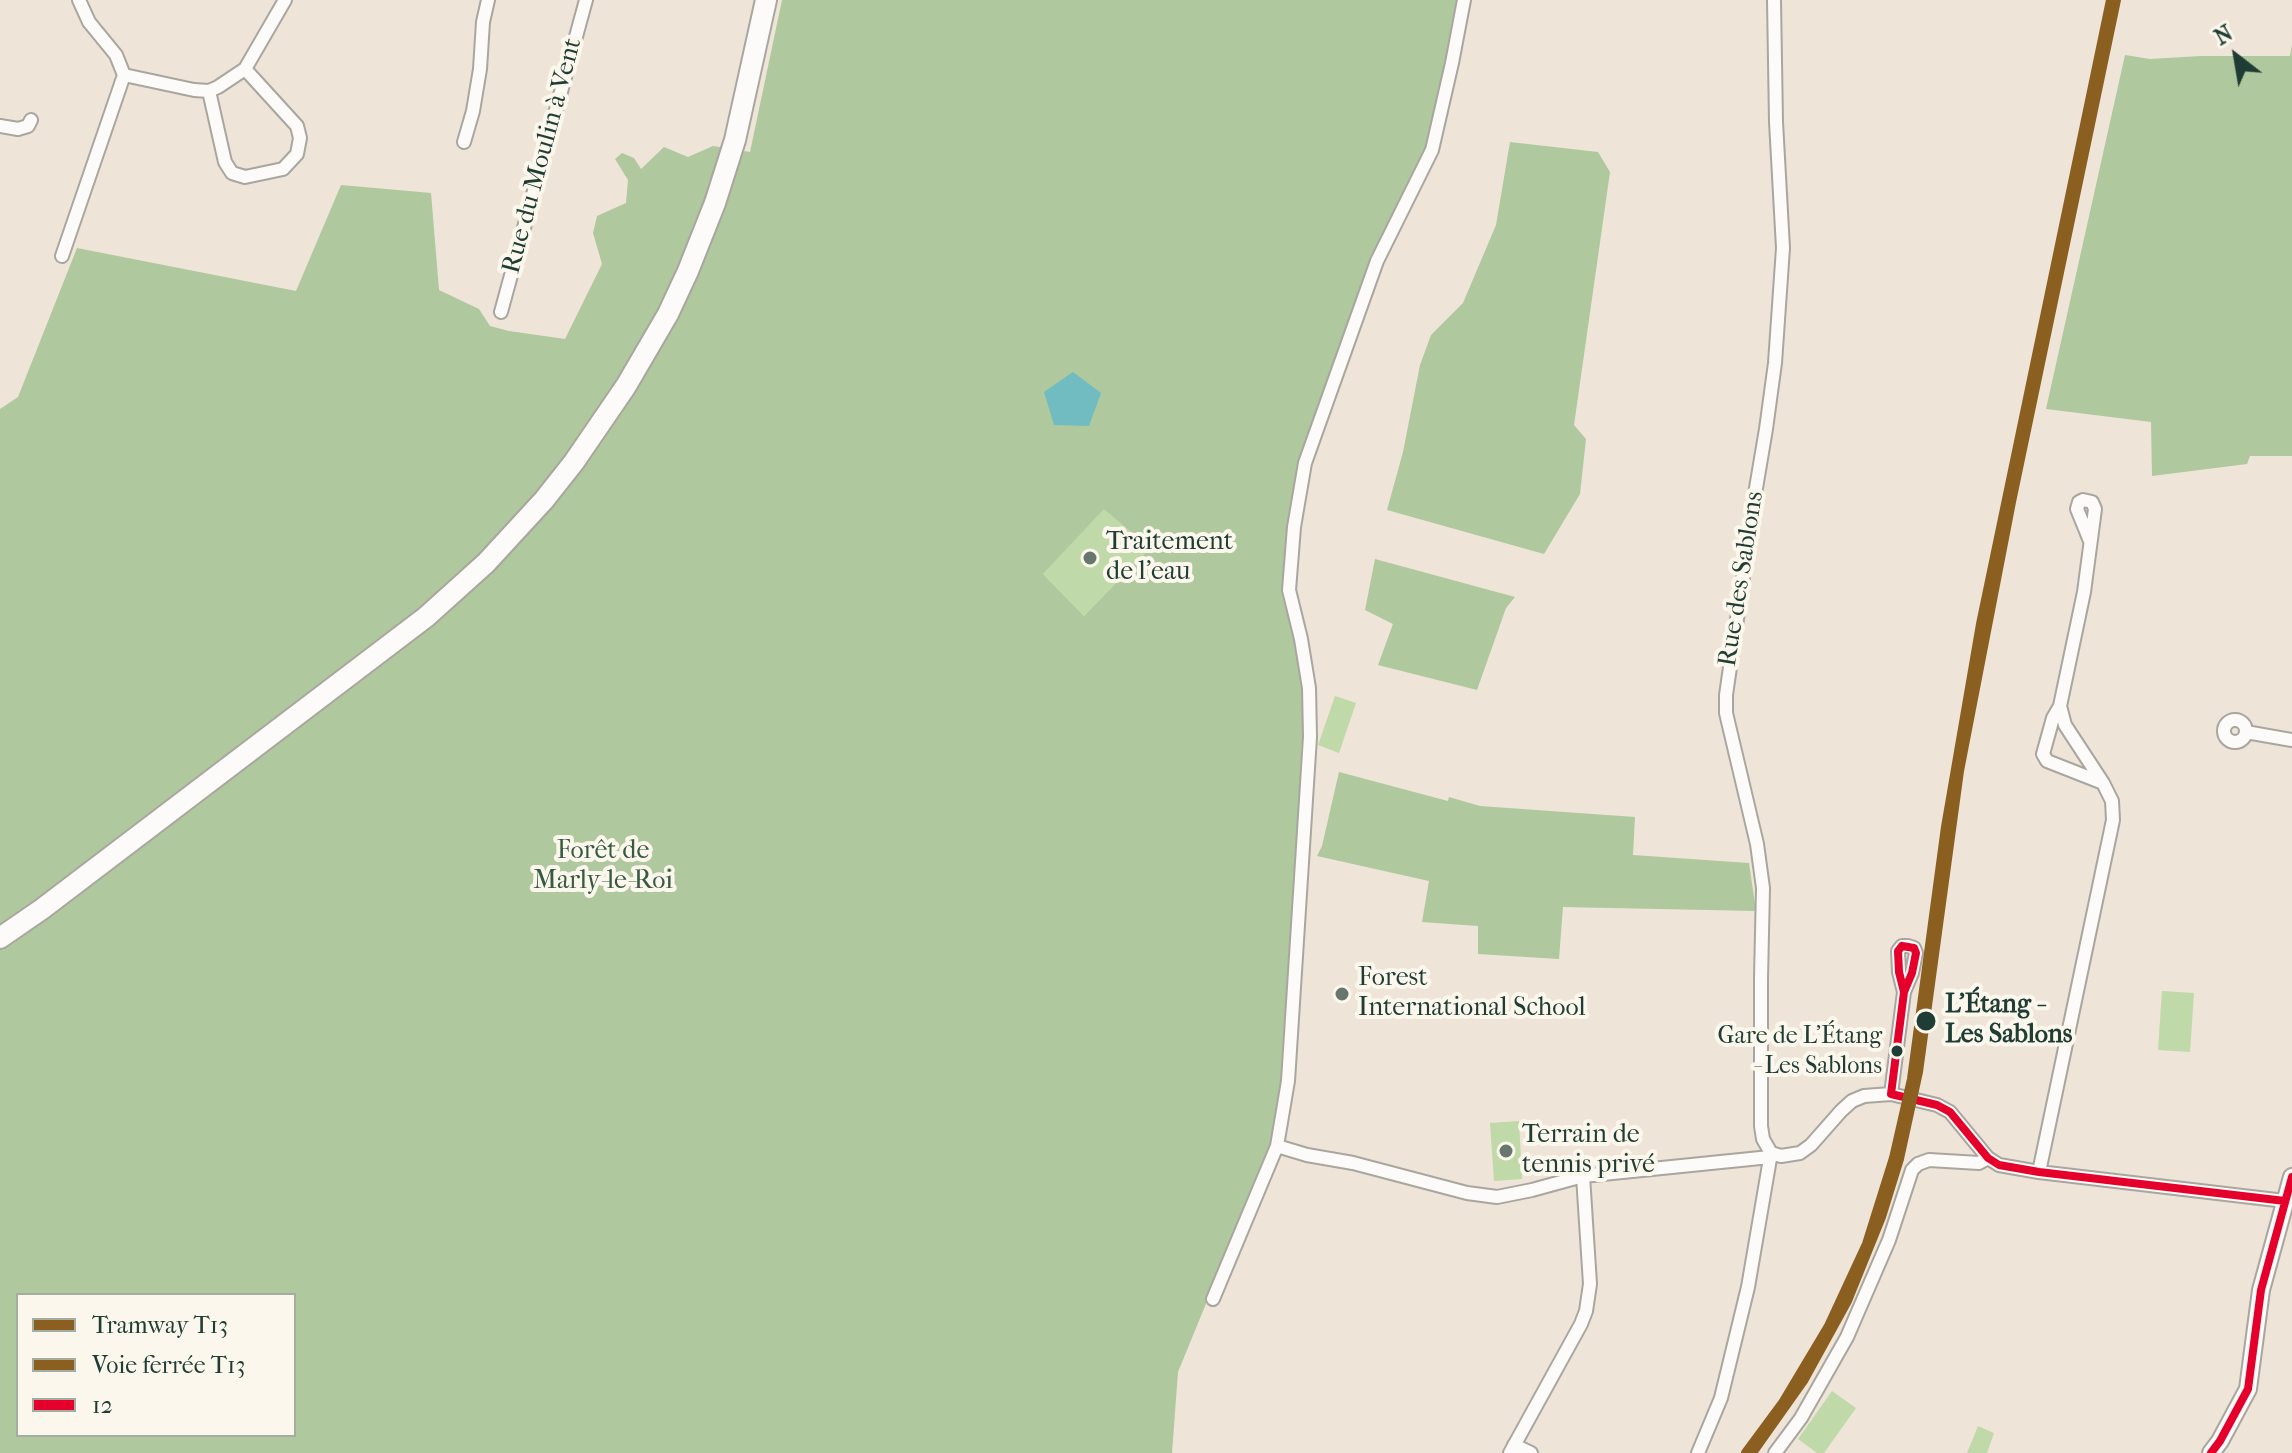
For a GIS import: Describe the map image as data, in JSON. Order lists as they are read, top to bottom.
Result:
{
  "streets": {
    "street": ["Rue du Moulin à Vent", "Rue des Sablons"]
  },
  "parks": ["Forêt de Marly-le-Roi"],
  "places": [
    "Traitement de l'eau",
    "Forest International School",
    "L'Étang - Les Sablons",
    "Gare de L'Étang - Les Sablons",
    "Terrain de tennis privé"
  ],
  "lines": ["tram line T13", "rail line T13", "transit line 12"],
  "legend": ["Tramway T13", "Voie ferrée T13", "12"],
  "north": "top left"
}
